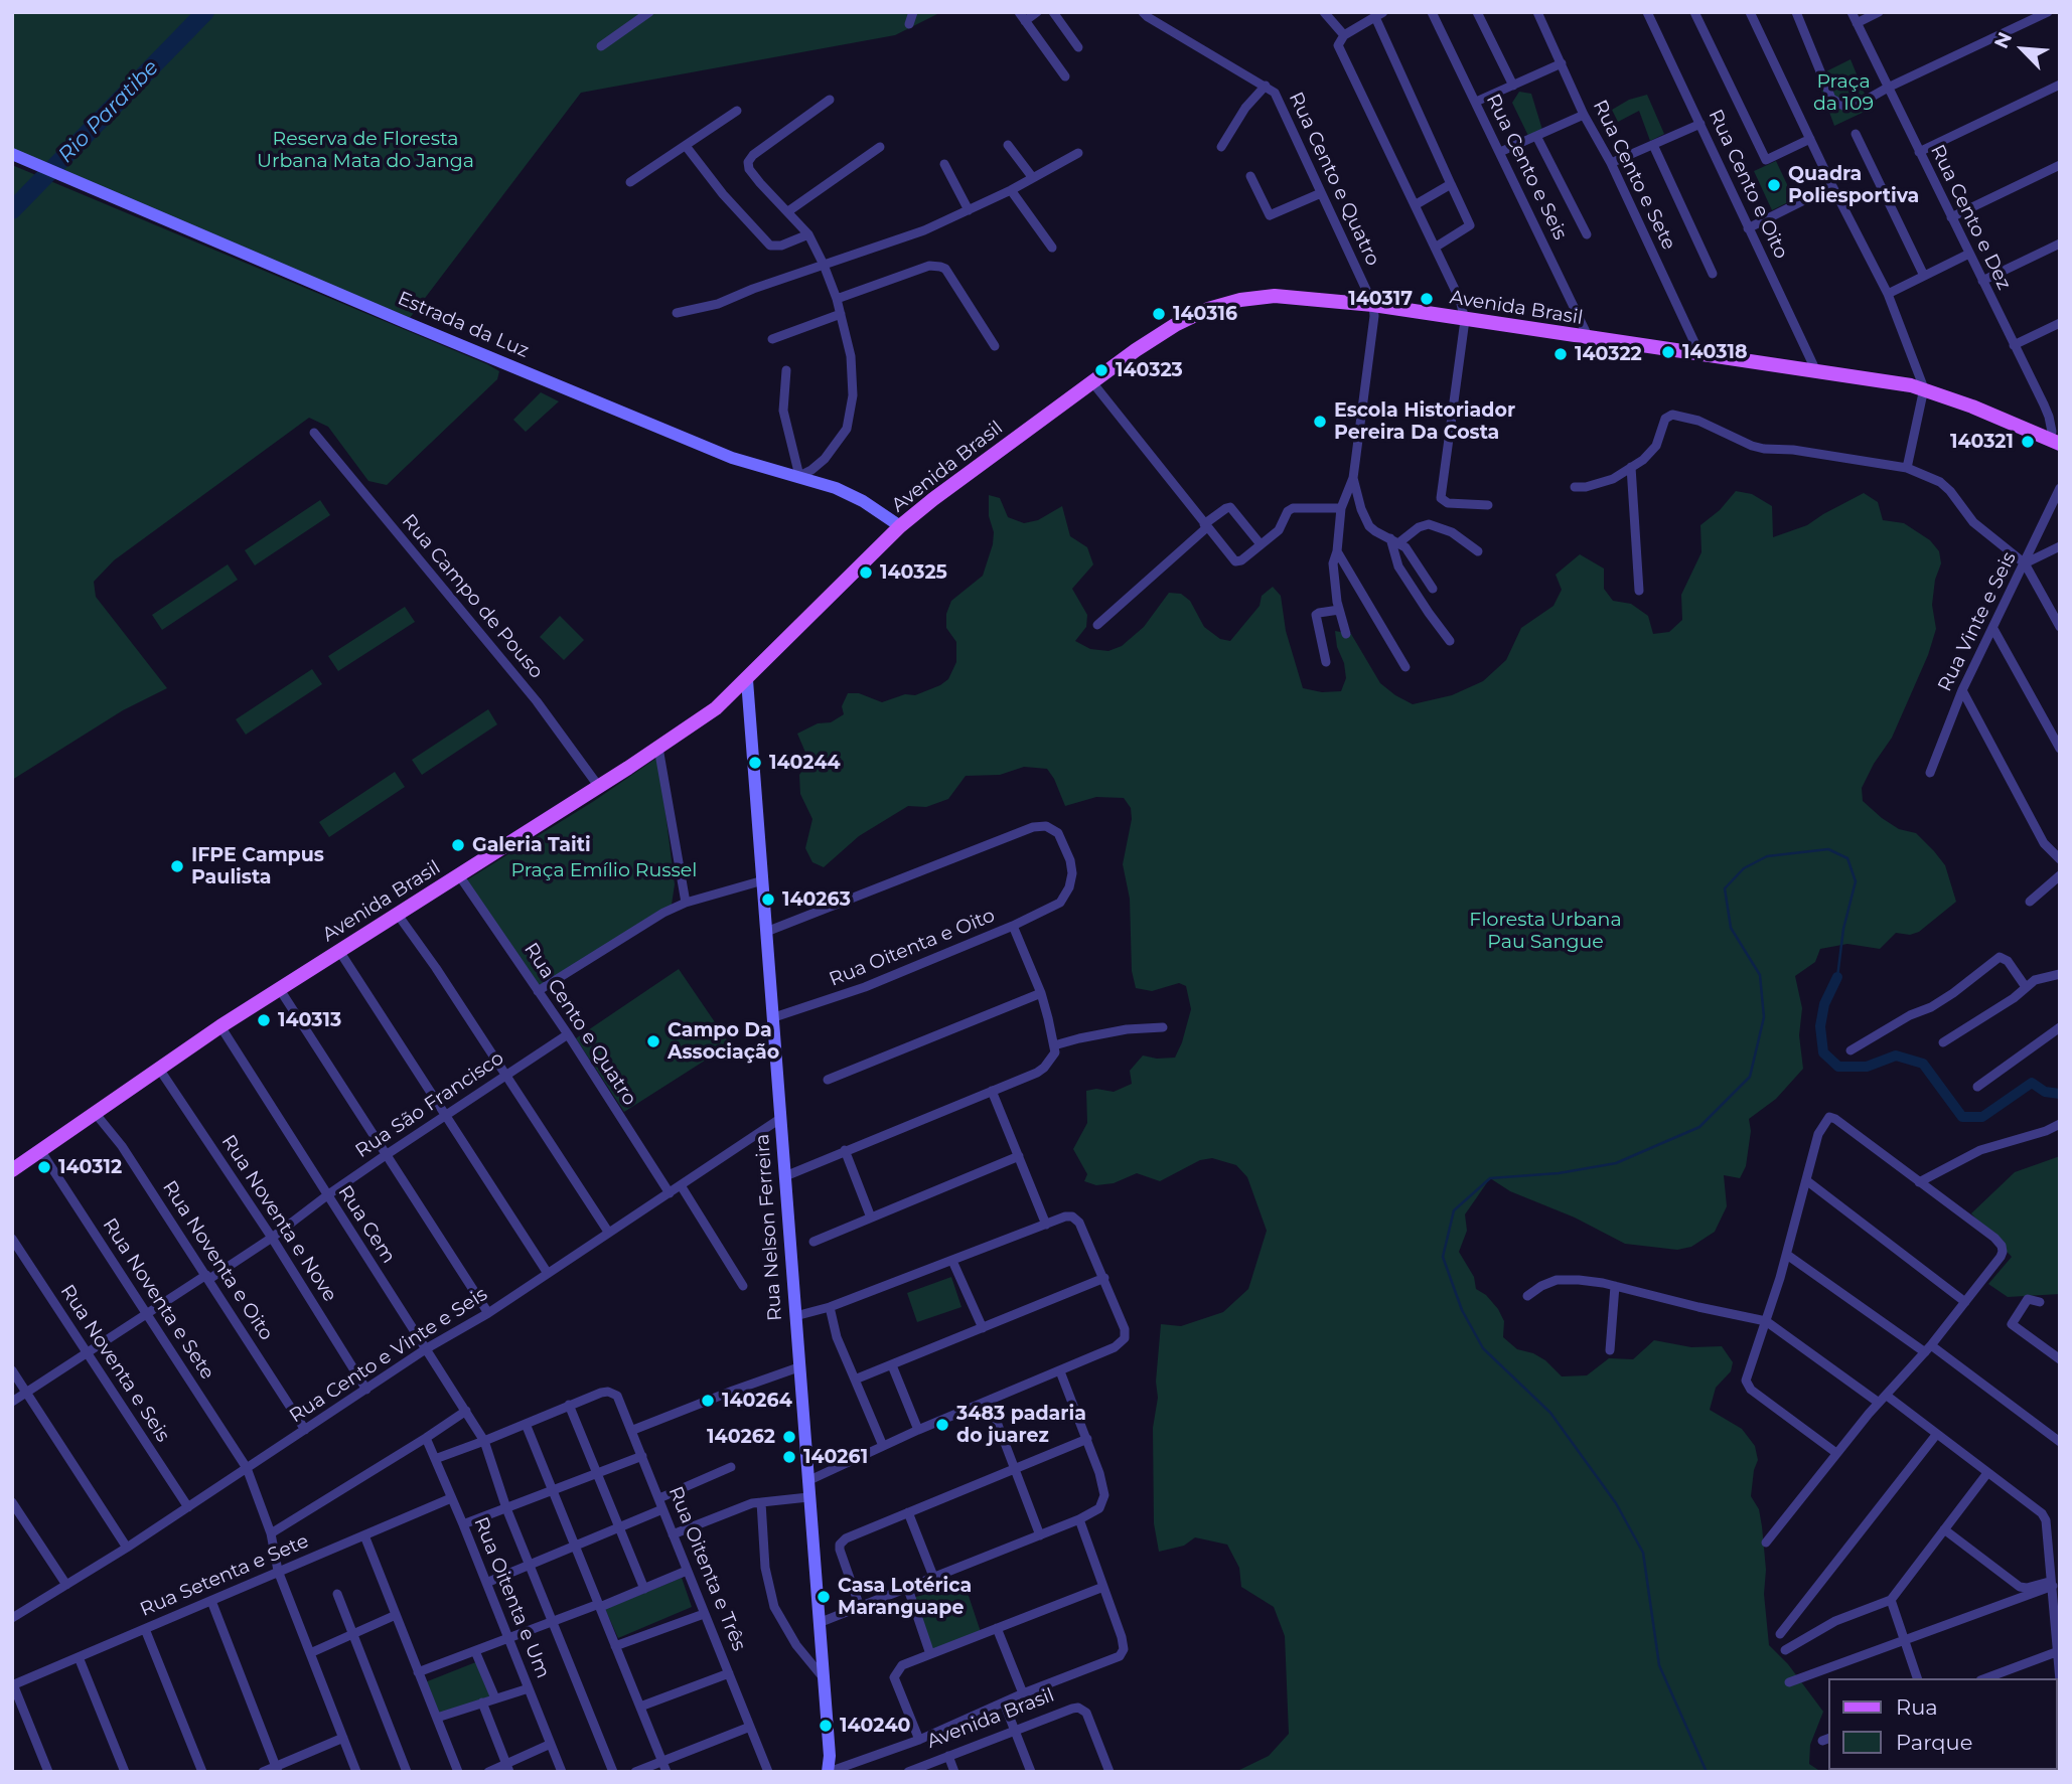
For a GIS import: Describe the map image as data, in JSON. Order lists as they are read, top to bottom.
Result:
{
  "streets": {
    "main road": ["Avenida Brasil", "Estrada da Luz", "Rua Nelson Ferreira"],
    "street": [
      "Rua Cento e Seis",
      "Rua Cento e Sete",
      "Rua Cento e Quatro",
      "Rua Cento e Oito",
      "Rua Cento e Dez",
      "Rua Campo de Pouso",
      "Rua Vinte e Seis",
      "Rua Oitenta e Oito",
      "Rua São Francisco",
      "Rua Noventa e Nove",
      "Rua Cem",
      "Rua Noventa e Oito",
      "Rua Noventa e Sete",
      "Rua Cento e Vinte e Seis",
      "Rua Noventa e Seis",
      "Rua Oitenta e Três",
      "Rua Setenta e Sete",
      "Rua Oitenta e Um"
    ]
  },
  "crossings": [
    ["Rua Cento e Seis", "Avenida Brasil"],
    ["Rua Cento e Sete", "Avenida Brasil"],
    ["Rua Cento e Quatro", "Avenida Brasil"],
    ["Rua Cento e Quatro", "Rua São Francisco"],
    ["Rua Cento e Quatro", "Rua Cento e Vinte e Seis"],
    ["Rua Cento e Oito", "Avenida Brasil"],
    ["Rua Cento e Dez", "Avenida Brasil"],
    ["Avenida Brasil", "Estrada da Luz"],
    ["Avenida Brasil", "Rua Campo de Pouso"],
    ["Avenida Brasil", "Rua Noventa e Nove"],
    ["Avenida Brasil", "Rua Cem"],
    ["Avenida Brasil", "Rua Nelson Ferreira"],
    ["Avenida Brasil", "Rua Noventa e Oito"],
    ["Avenida Brasil", "Rua Noventa e Sete"],
    ["Rua Oitenta e Oito", "Rua Nelson Ferreira"],
    ["Rua São Francisco", "Rua Noventa e Nove"],
    ["Rua São Francisco", "Rua Cem"],
    ["Rua São Francisco", "Rua Noventa e Oito"],
    ["Rua São Francisco", "Rua Noventa e Sete"],
    ["Rua São Francisco", "Rua Noventa e Seis"],
    ["Rua Noventa e Nove", "Rua Cento e Vinte e Seis"],
    ["Rua Cem", "Rua Cento e Vinte e Seis"],
    ["Rua Nelson Ferreira", "Rua Cento e Vinte e Seis"],
    ["Rua Noventa e Oito", "Rua Cento e Vinte e Seis"],
    ["Rua Noventa e Sete", "Rua Cento e Vinte e Seis"],
    ["Rua Noventa e Sete", "Rua Setenta e Sete"],
    ["Rua Cento e Vinte e Seis", "Rua Noventa e Seis"],
    ["Rua Setenta e Sete", "Rua Oitenta e Um"]
  ],
  "water": ["Rio Paratibe"],
  "parks": [
    "Praça da 109",
    "Reserva de Floresta Urbana Mata do Janga",
    "Praça Emílio Russel",
    "Floresta Urbana Pau Sangue"
  ],
  "places": [
    "Quadra Poliesportiva",
    "140317",
    "140316",
    "140318",
    "140322",
    "140323",
    "Escola Historiador Pereira Da Costa",
    "140321",
    "140325",
    "140244",
    "Galeria Taiti",
    "IFPE Campus Paulista",
    "140263",
    "140313",
    "Campo Da Associação",
    "140312",
    "140264",
    "3483 padaria do juarez",
    "140262",
    "140261",
    "Casa Lotérica Maranguape",
    "140240"
  ],
  "legend": ["Rua", "Parque"],
  "north": "top left"
}
